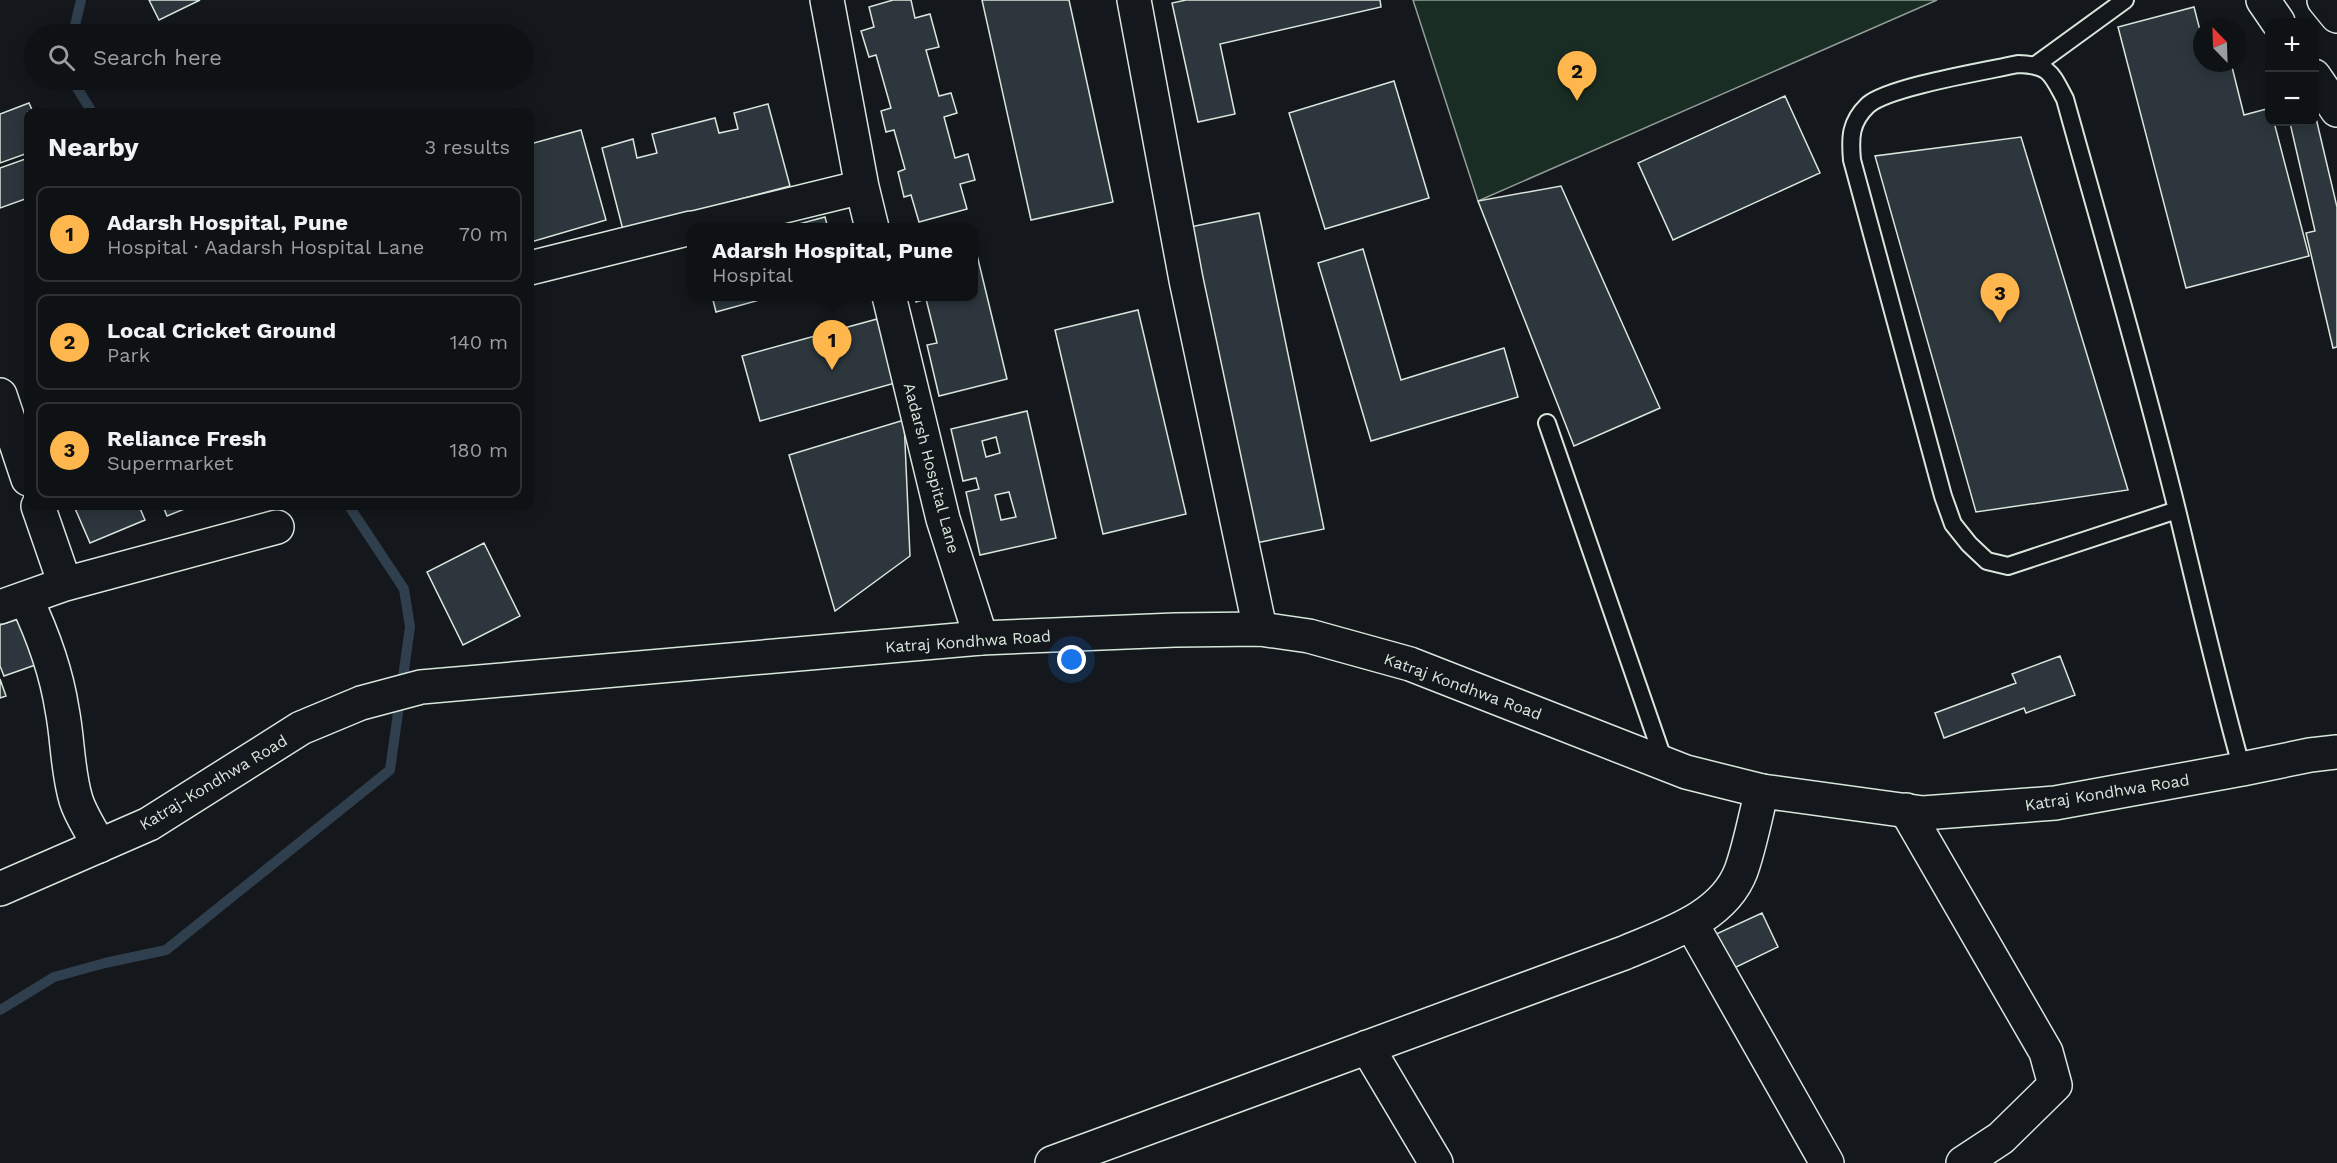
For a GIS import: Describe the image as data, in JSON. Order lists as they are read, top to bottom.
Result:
{
  "streets": {
    "main road": ["Aadarsh Hospital Lane", "Katraj Kondhwa Road", "Katraj-Kondhwa Road"]
  },
  "crossings": [
    ["Aadarsh Hospital Lane", "Katraj Kondhwa Road"],
    ["Katraj Kondhwa Road", "Katraj-Kondhwa Road"]
  ],
  "north": "top left",
  "page": {
    "map_buttons": ["+", "−"],
    "search": "Search here",
    "pins": ["2", "3", "1"],
    "heading": ["Nearby", "3 results"],
    "list": [
      {
        "mark": "1",
        "name": "Adarsh Hospital, Pune",
        "note": "Hospital · Aadarsh Hospital Lane",
        "value": "70 m"
      },
      {
        "mark": "2",
        "name": "Local Cricket Ground",
        "note": "Park",
        "value": "140 m"
      },
      {
        "mark": "3",
        "name": "Reliance Fresh",
        "note": "Supermarket",
        "value": "180 m"
      }
    ],
    "popup": ["Adarsh Hospital, Pune", "Hospital"]
  }
}
